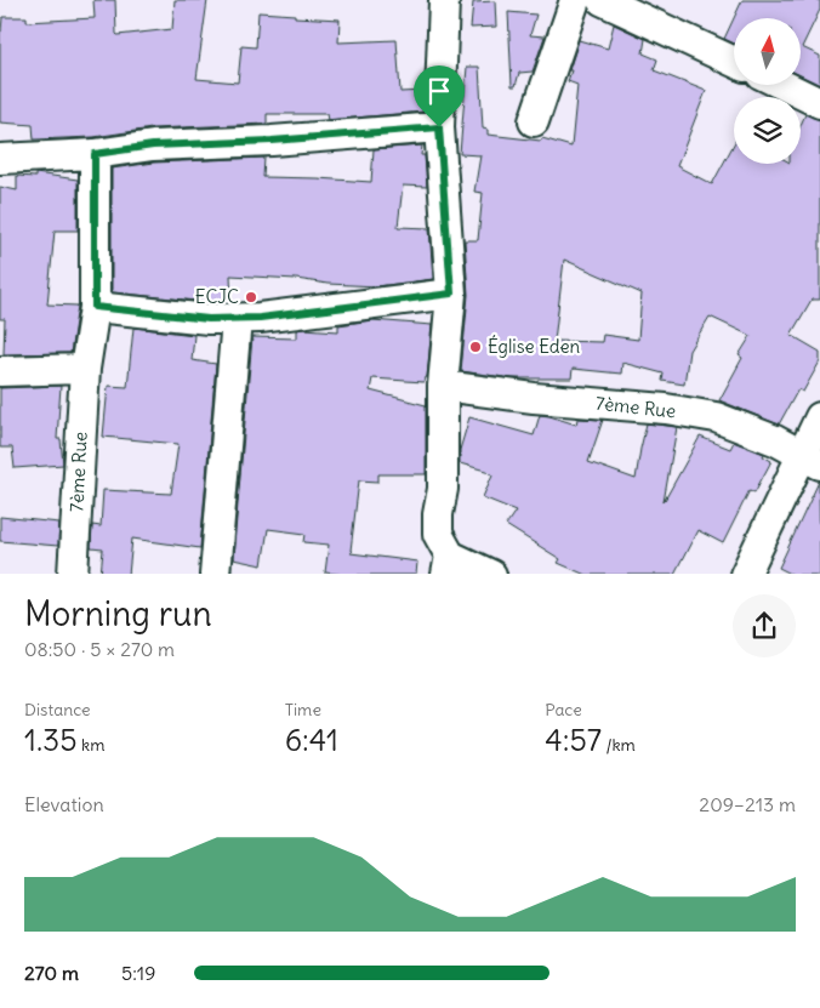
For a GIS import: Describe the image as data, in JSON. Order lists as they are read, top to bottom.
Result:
{
  "streets": {
    "street": ["7ème Rue"]
  },
  "places": ["ECJC", "Église Eden"],
  "north": "top",
  "page": {
    "heading": ["Morning run", "08:50 · 5 × 270 m"],
    "stats": [
      ["Distance", "1.35 km"],
      ["Time", "6:41"],
      ["Pace", "4:57 /km"]
    ],
    "chart": ["Elevation", "209–213 m"],
    "list": [
      {
        "name": "270 m",
        "note": "5:19"
      }
    ]
  }
}
